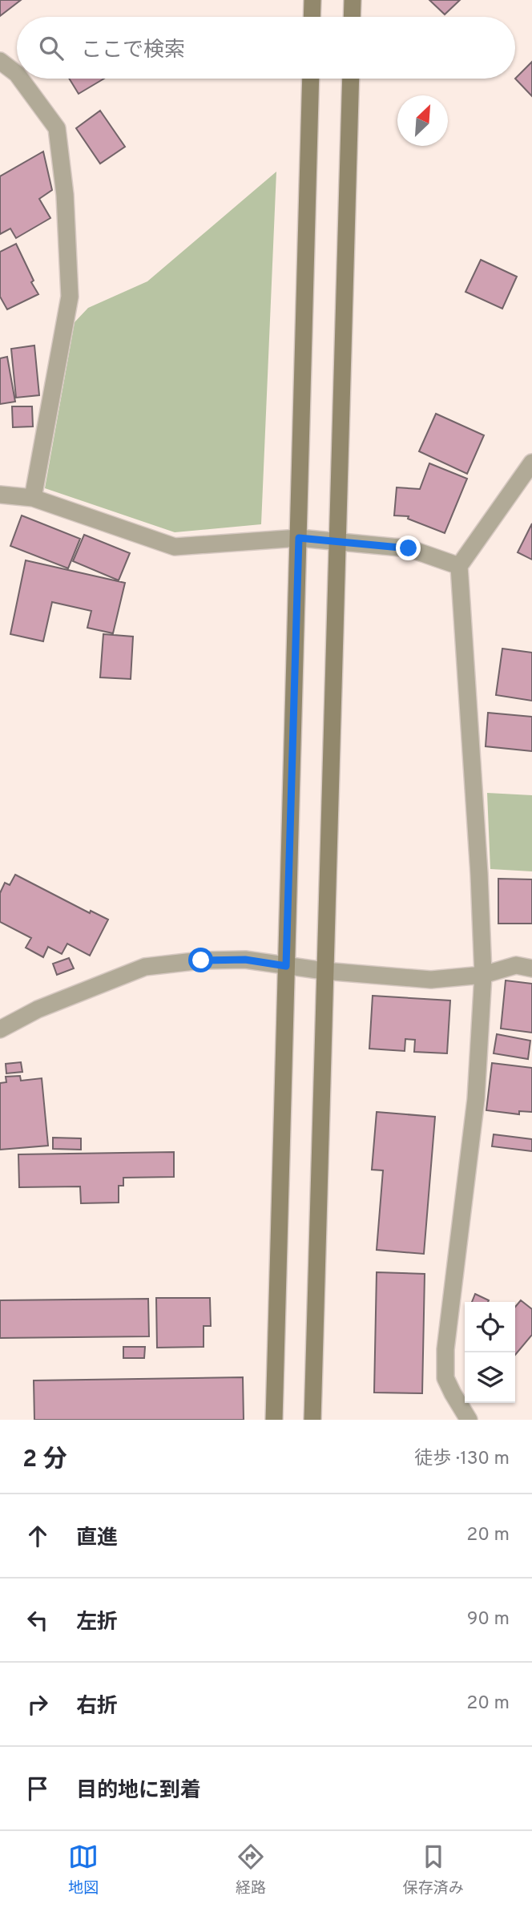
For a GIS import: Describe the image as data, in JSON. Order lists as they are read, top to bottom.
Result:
{
  "north": "top right",
  "page": {
    "search": "ここで検索",
    "heading": ["2 分", "徒歩 · 130 m"],
    "list": [
      ["直進", "20 m"],
      ["左折", "90 m"],
      ["右折", "20 m"],
      "目的地に到着"
    ],
    "nav": ["地図", "経路", "保存済み"]
  }
}
